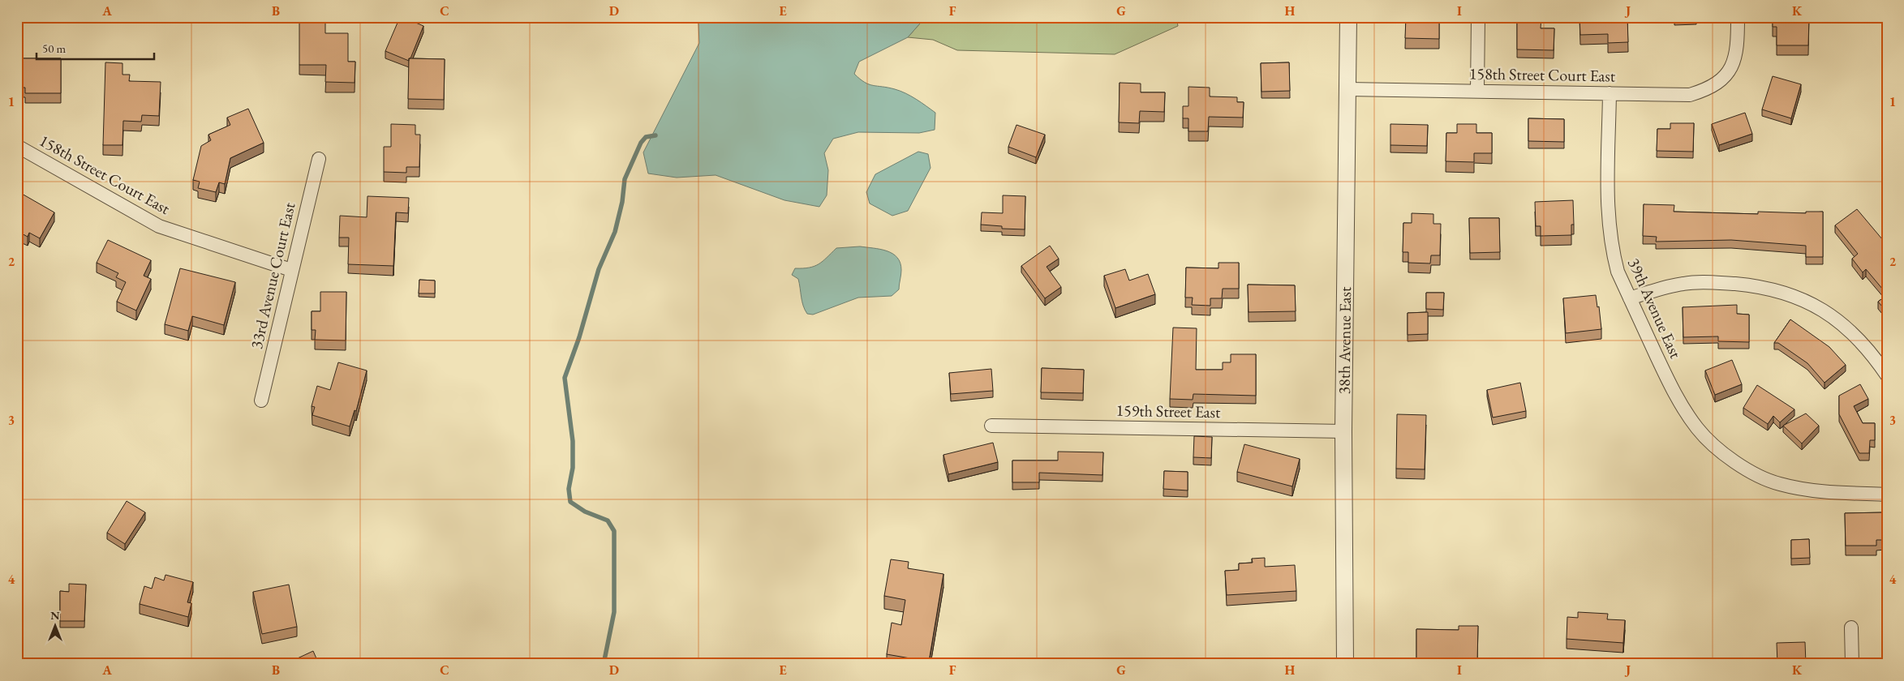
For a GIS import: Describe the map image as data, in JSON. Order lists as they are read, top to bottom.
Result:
{
  "streets": {
    "street": [
      "158th Street Court East",
      "33rd Avenue Court East",
      "39th Avenue East",
      "38th Avenue East",
      "159th Street East"
    ]
  },
  "crossings": [
    ["158th Street Court East", "33rd Avenue Court East"],
    ["158th Street Court East", "39th Avenue East"],
    ["158th Street Court East", "38th Avenue East"],
    ["38th Avenue East", "159th Street East"]
  ],
  "scale_bar": "50 m",
  "north": "top",
  "grid": {
    "columns": [
      "A",
      "B",
      "C",
      "D",
      "E",
      "F",
      "G",
      "H",
      "I",
      "J",
      "K"
    ],
    "rows": [
      "1",
      "2",
      "3",
      "4"
    ]
  }
}
